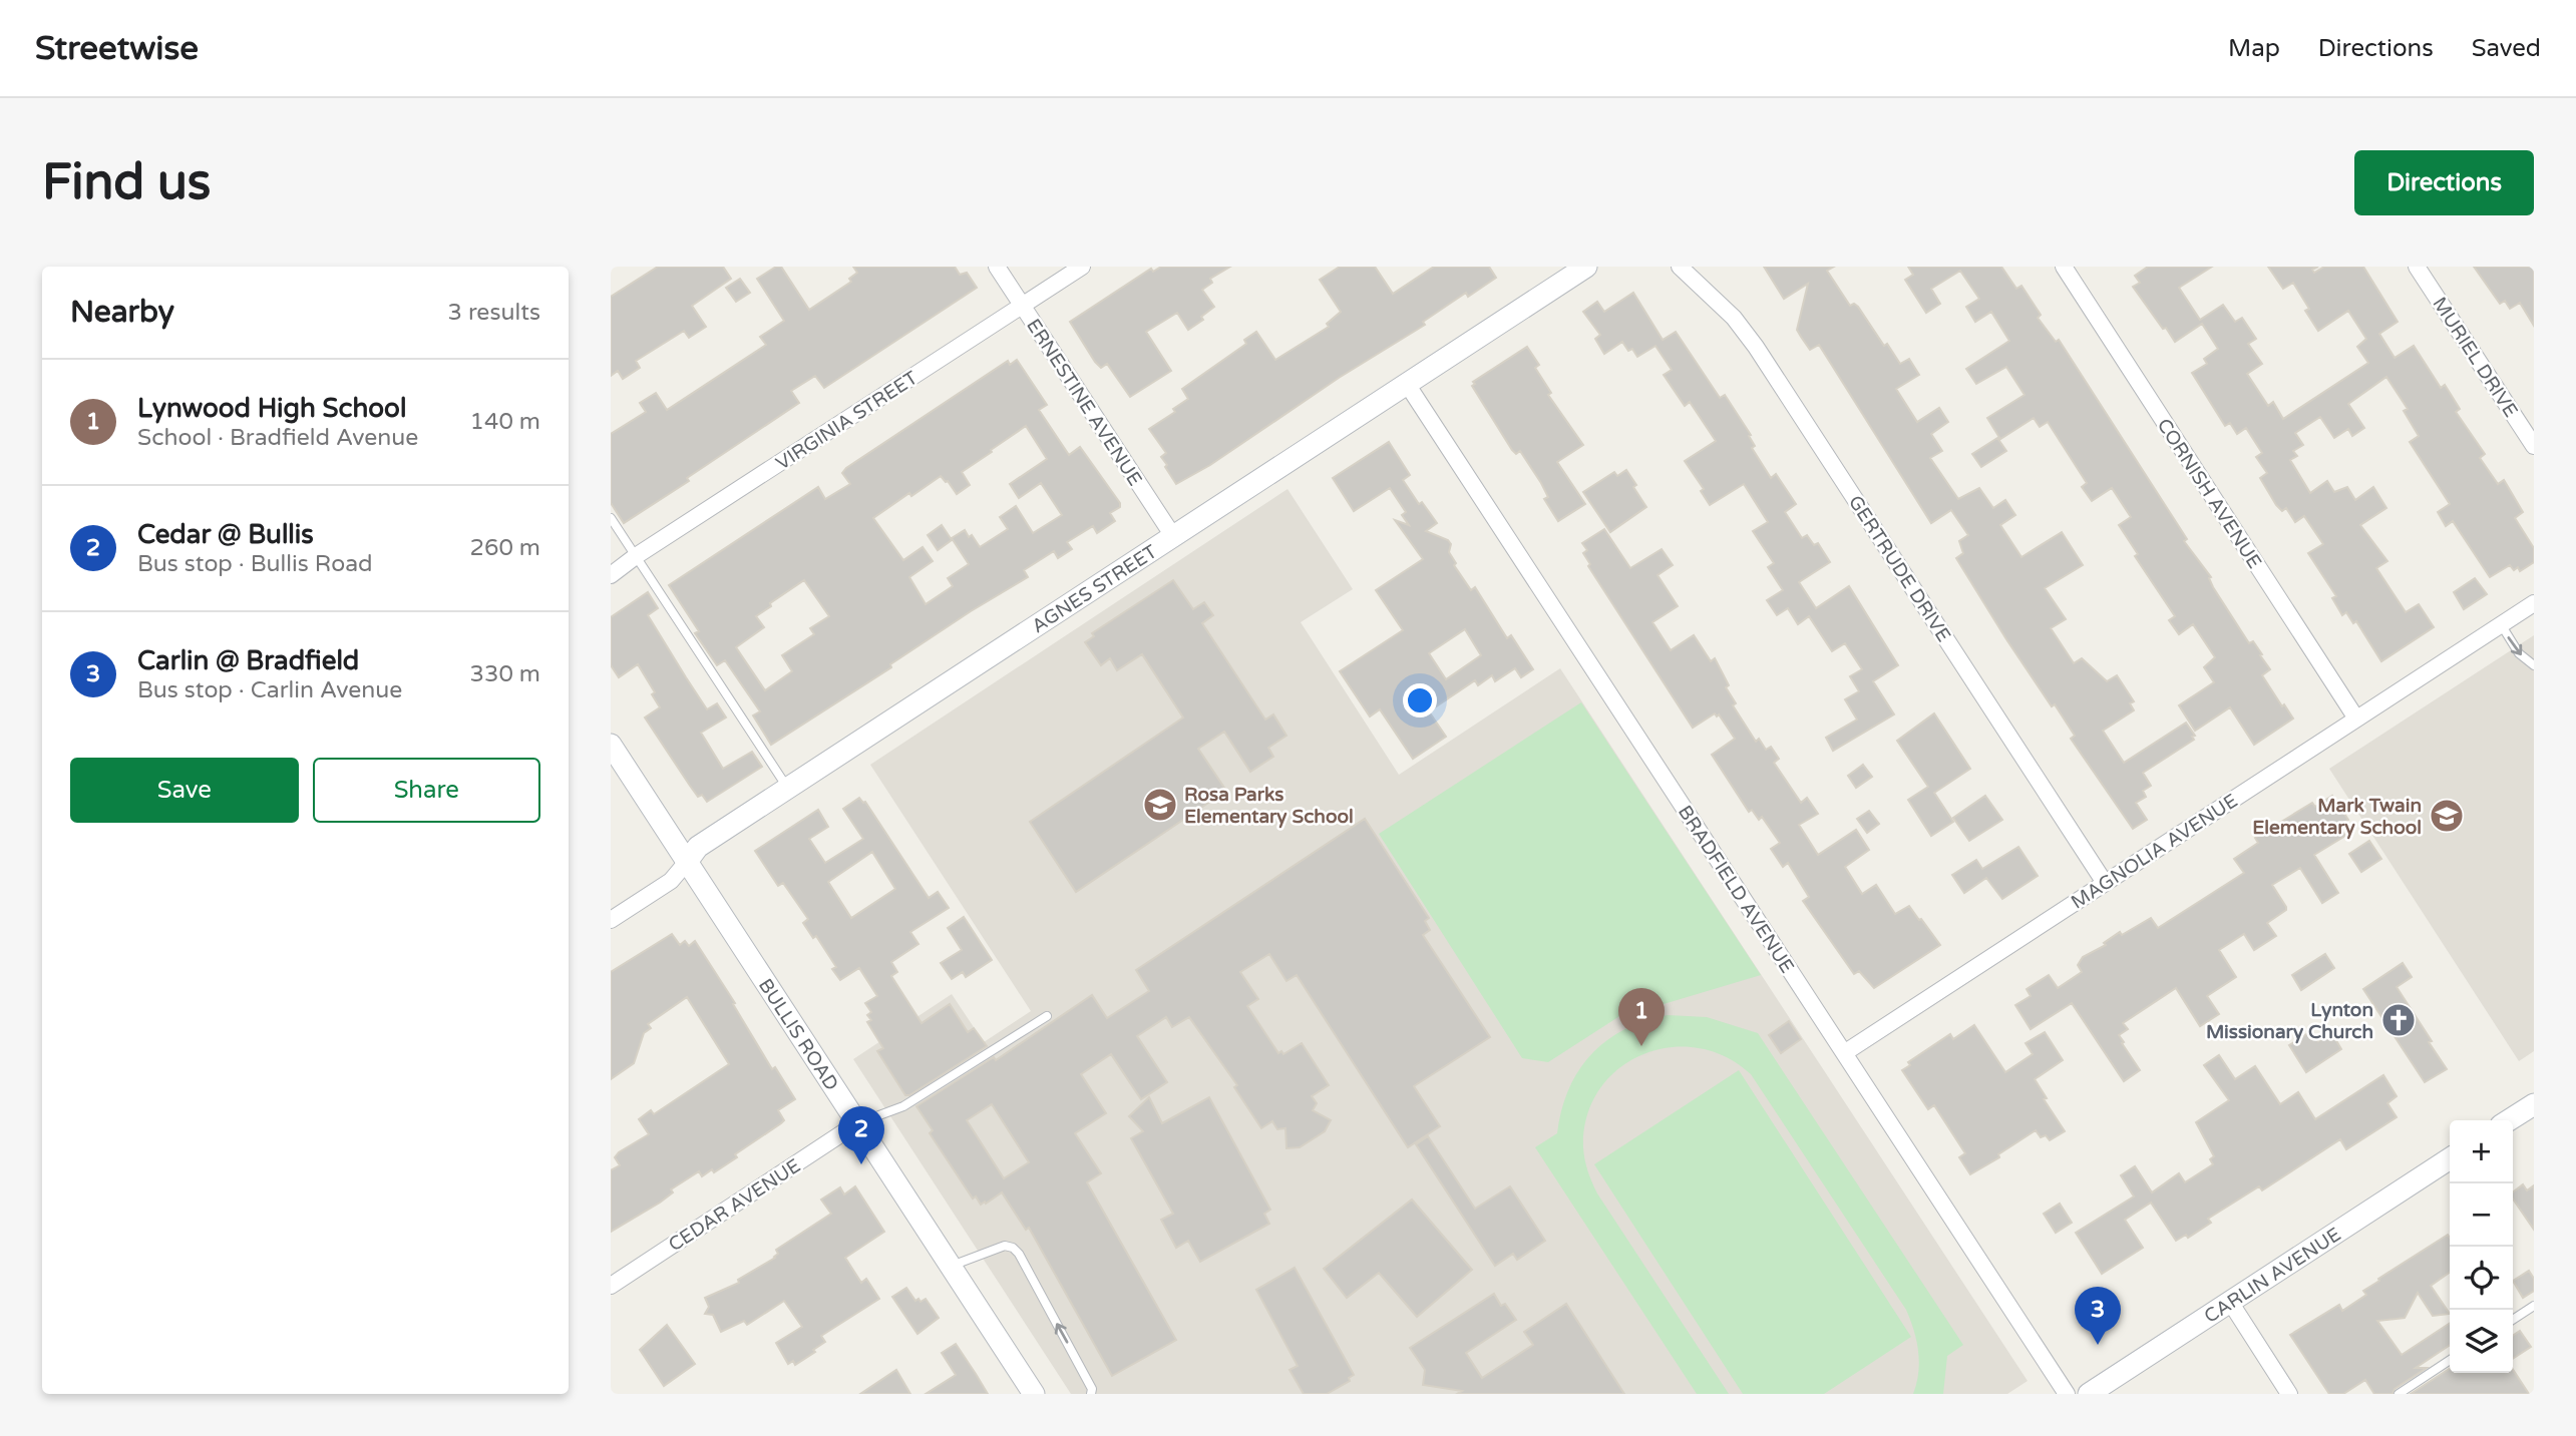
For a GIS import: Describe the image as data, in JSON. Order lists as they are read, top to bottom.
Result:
{
  "streets": {
    "street": [
      "MURIEL DRIVE",
      "ERNESTINE AVENUE",
      "VIRGINIA STREET",
      "CORNISH AVENUE",
      "GERTRUDE DRIVE",
      "AGNES STREET",
      "MAGNOLIA AVENUE",
      "BRADFIELD AVENUE",
      "BULLIS ROAD",
      "CEDAR AVENUE",
      "CARLIN AVENUE"
    ]
  },
  "crossings": [
    ["ERNESTINE AVENUE", "VIRGINIA STREET"],
    ["ERNESTINE AVENUE", "AGNES STREET"],
    ["CORNISH AVENUE", "MAGNOLIA AVENUE"],
    ["GERTRUDE DRIVE", "MAGNOLIA AVENUE"],
    ["AGNES STREET", "BRADFIELD AVENUE"],
    ["AGNES STREET", "BULLIS ROAD"],
    ["MAGNOLIA AVENUE", "BRADFIELD AVENUE"],
    ["BULLIS ROAD", "CEDAR AVENUE"]
  ],
  "places": {
    "school or university": ["Rosa Parks Elementary School", "Mark Twain Elementary School"],
    "church": ["Lynton Missionary Church"]
  },
  "page": {
    "header": "Streetwise",
    "nav": ["Map", "Directions", "Saved"],
    "buttons": [
      "Directions",
      ["Save", "Share"]
    ],
    "title": "Find us",
    "heading": ["Nearby", "3 results"],
    "list": [
      {
        "mark": "1",
        "name": "Lynwood High School",
        "note": "School · Bradfield Avenue",
        "value": "140 m"
      },
      {
        "mark": "2",
        "name": "Cedar @ Bullis",
        "note": "Bus stop · Bullis Road",
        "value": "260 m"
      },
      {
        "mark": "3",
        "name": "Carlin @ Bradfield",
        "note": "Bus stop · Carlin Avenue",
        "value": "330 m"
      }
    ],
    "pins": ["1", "2", "3"],
    "map_buttons": ["+", "−"]
  }
}
